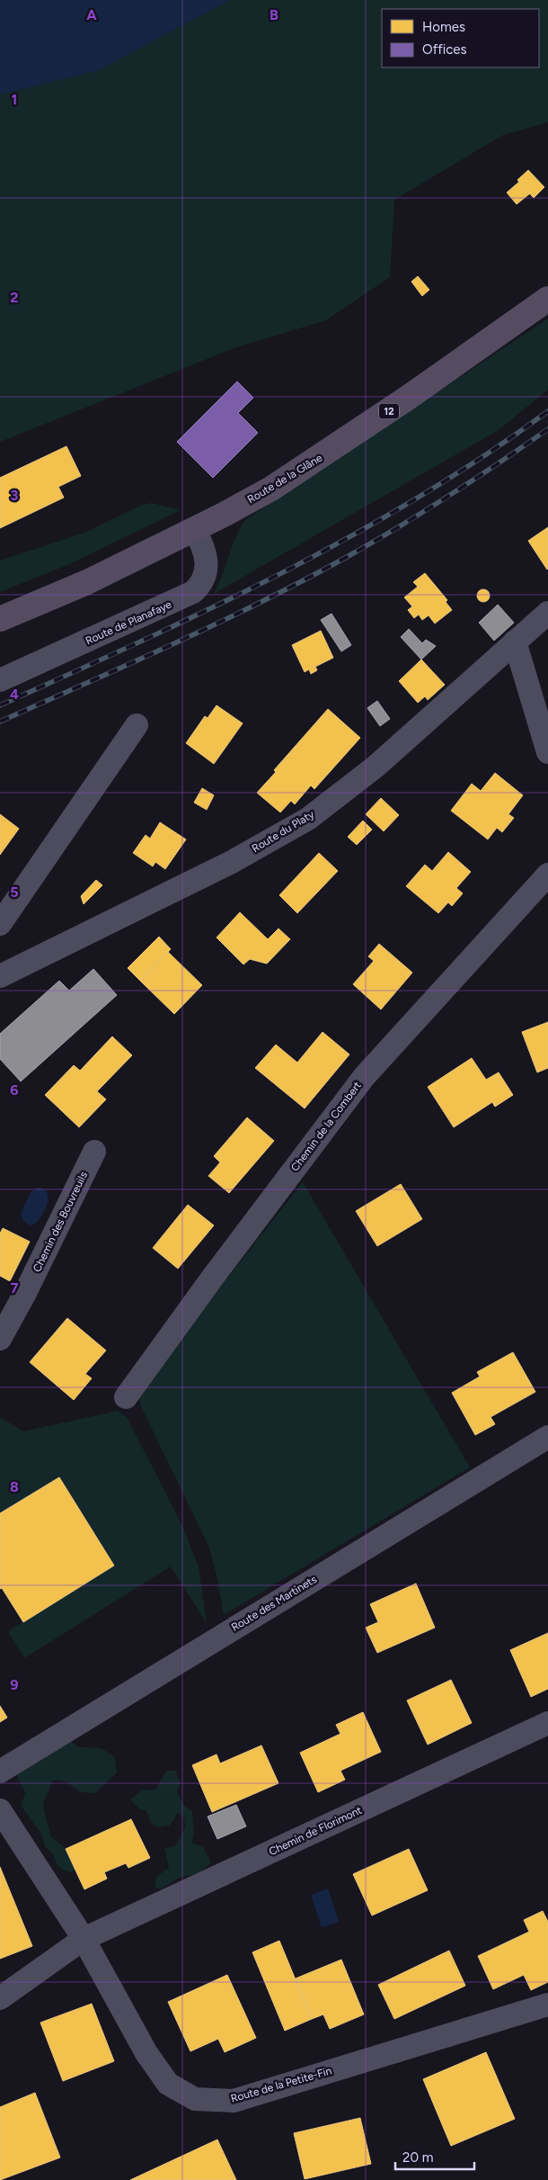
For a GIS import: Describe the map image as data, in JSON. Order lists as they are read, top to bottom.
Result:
{
  "streets": {
    "main road": ["12", "Route de la Glâne"],
    "street": [
      "Route de Planafaye",
      "Route du Platy",
      "Chemin de la Combert",
      "Chemin des Bouvreuils",
      "Route des Martinets",
      "Chemin de Florimont",
      "Route de la Petite-Fin"
    ]
  },
  "crossings": [
    ["Route de la Glâne", "Route de Planafaye"],
    ["Chemin de Florimont", "Route de la Petite-Fin"]
  ],
  "legend": ["Homes", "Offices"],
  "scale_bar": "20 m",
  "grid": {
    "columns": ["A", "B"],
    "rows": [
      "1",
      "2",
      "3",
      "4",
      "5",
      "6",
      "7",
      "8",
      "9"
    ]
  }
}
